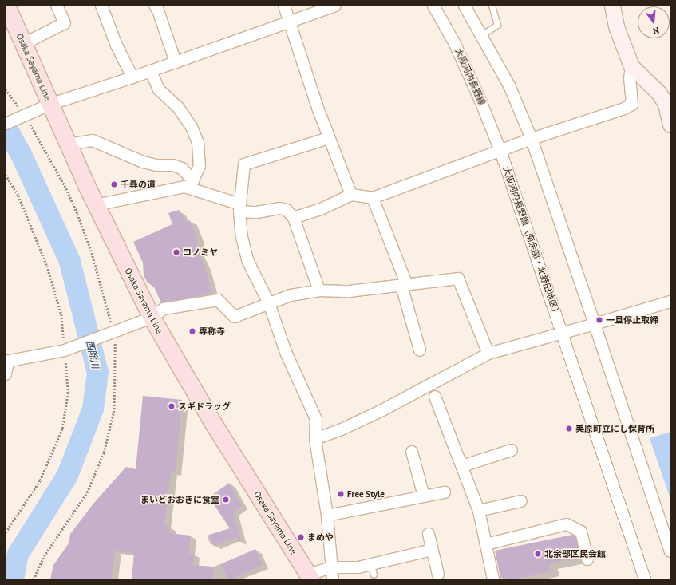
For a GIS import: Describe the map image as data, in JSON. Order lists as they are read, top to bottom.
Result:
{
  "streets": {
    "main road": ["Osaka Sayama Line"],
    "street": ["大阪河内長野線", "大阪河内長野線（南余部・北野田地区）"]
  },
  "crossings": [
    ["大阪河内長野線", "大阪河内長野線（南余部・北野田地区）"]
  ],
  "water": ["西除川"],
  "places": [
    "千尋の道",
    "コノミヤ",
    "一旦停止取締",
    "専称寺",
    "スギドラッグ",
    "美原町立にし保育所",
    "Free Style",
    "まいどおおきに食堂",
    "まめや",
    "北余部区民会館"
  ],
  "north": "bottom"
}
